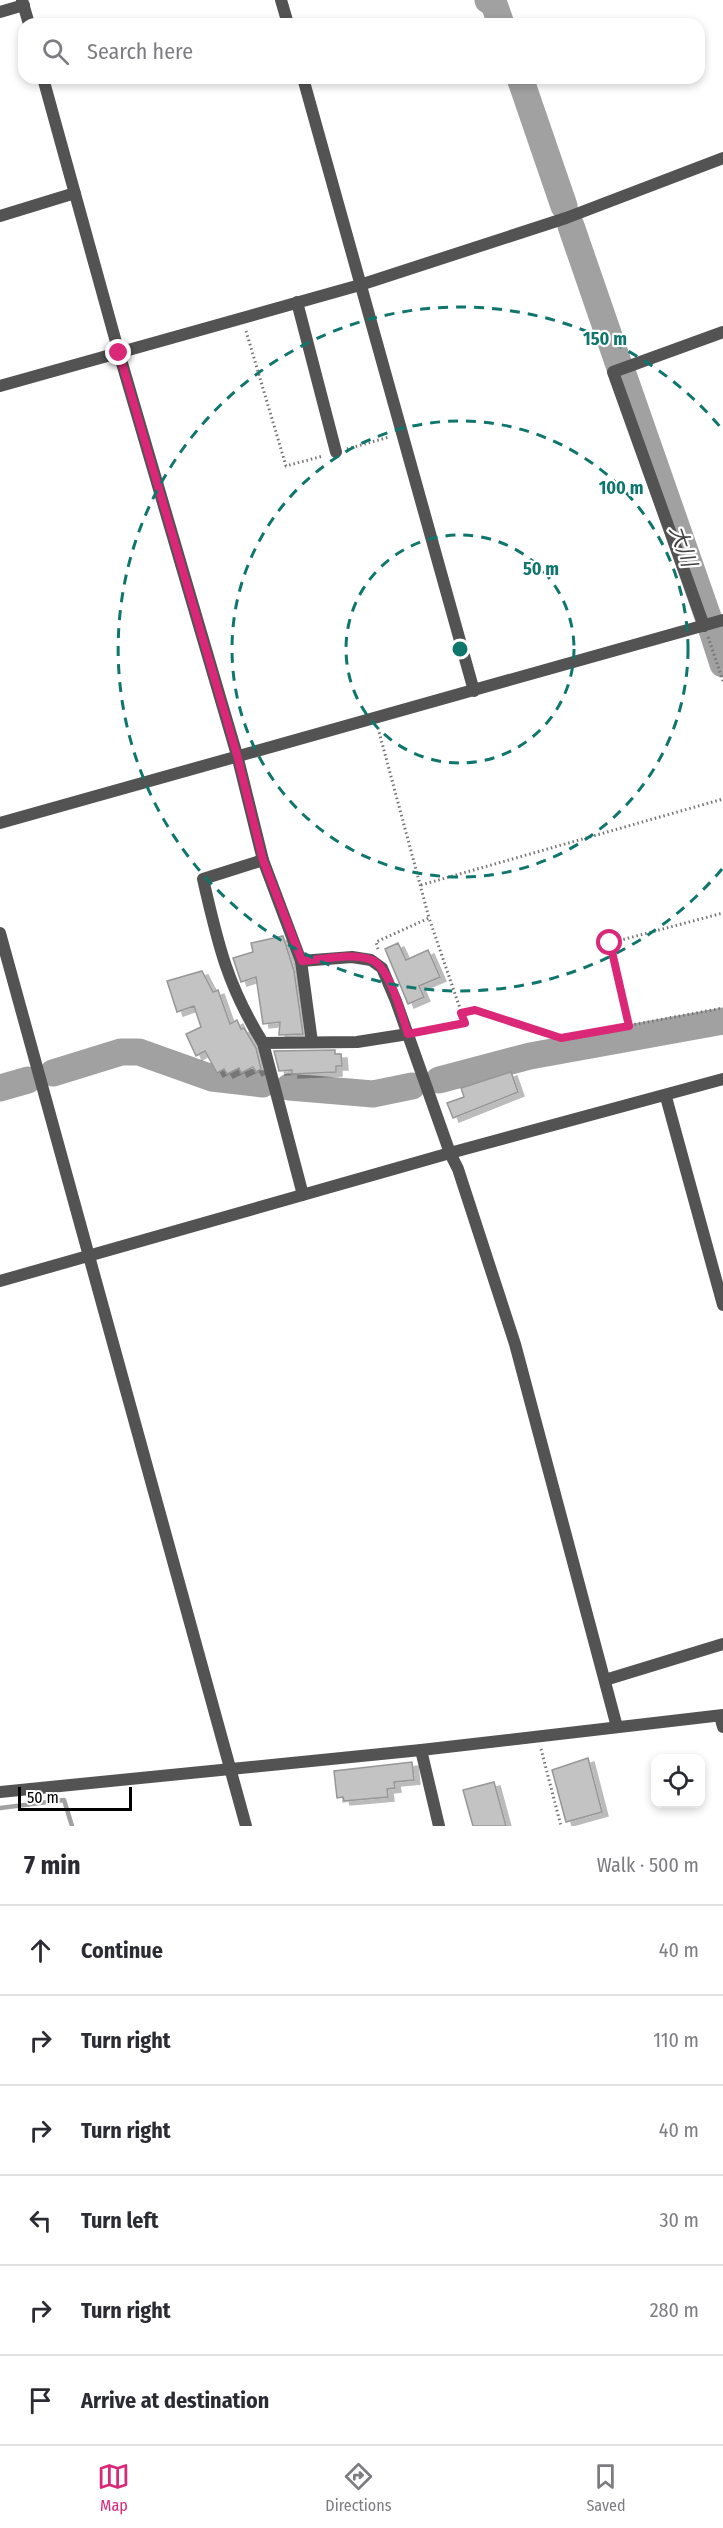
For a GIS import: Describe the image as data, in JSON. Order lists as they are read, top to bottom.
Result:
{
  "water": ["大川"],
  "scale_bar": "50 m",
  "page": {
    "search": "Search here",
    "scale": "50 m",
    "heading": ["7 min", "Walk · 500 m"],
    "list": [
      ["Continue", "40 m"],
      ["Turn right", "110 m"],
      ["Turn right", "40 m"],
      ["Turn left", "30 m"],
      ["Turn right", "280 m"],
      "Arrive at destination"
    ],
    "nav": ["Map", "Directions", "Saved"]
  },
  "rings": ["150 m", "100 m", "50 m"]
}
